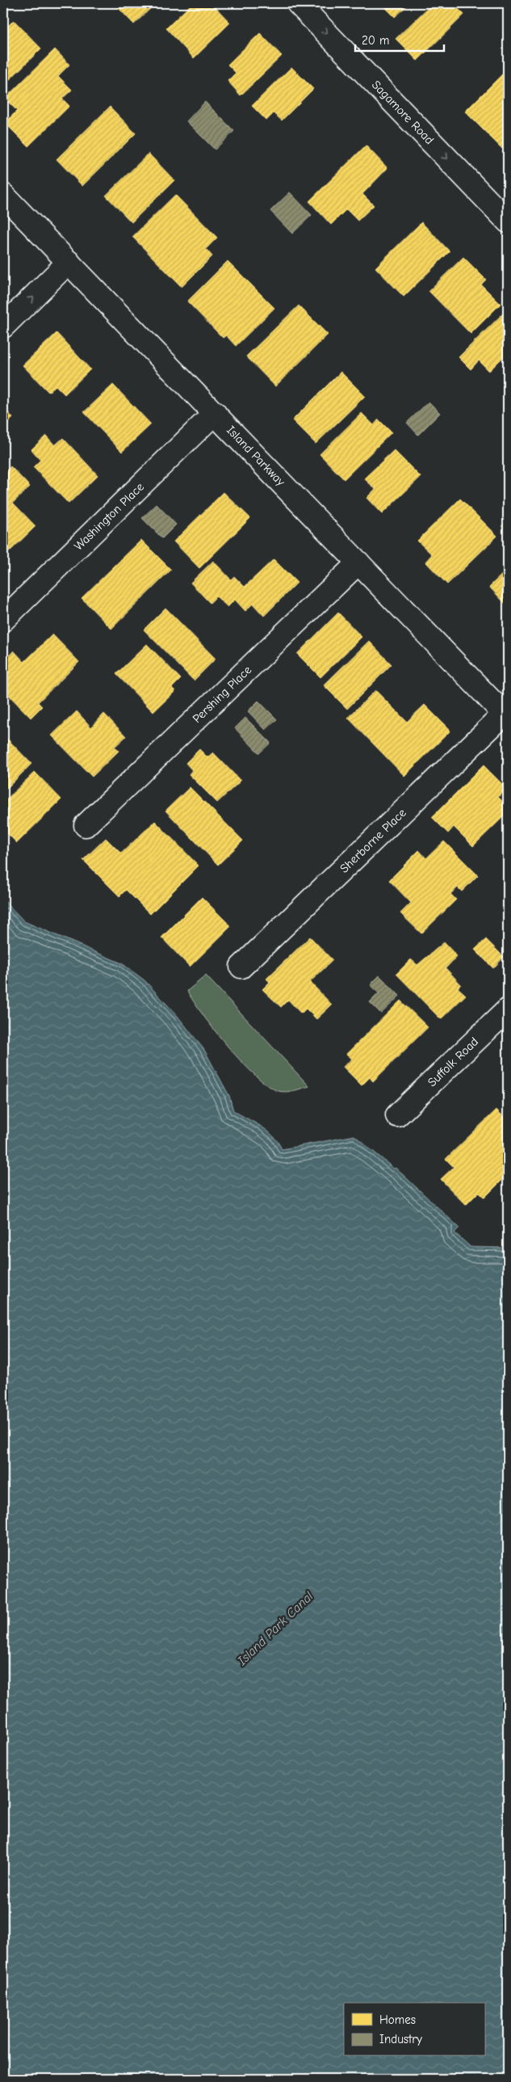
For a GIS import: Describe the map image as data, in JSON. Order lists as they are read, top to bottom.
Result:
{
  "streets": {
    "street": [
      "Sagamore Road",
      "Island Parkway",
      "Washington Place",
      "Pershing Place",
      "Sherborne Place",
      "Suffolk Road"
    ]
  },
  "crossings": [
    ["Island Parkway", "Washington Place"],
    ["Island Parkway", "Pershing Place"],
    ["Island Parkway", "Sherborne Place"]
  ],
  "one_way": ["Sagamore Road"],
  "water": ["Island Park Canal"],
  "legend": ["Homes", "Industry"],
  "scale_bar": "20 m"
}
